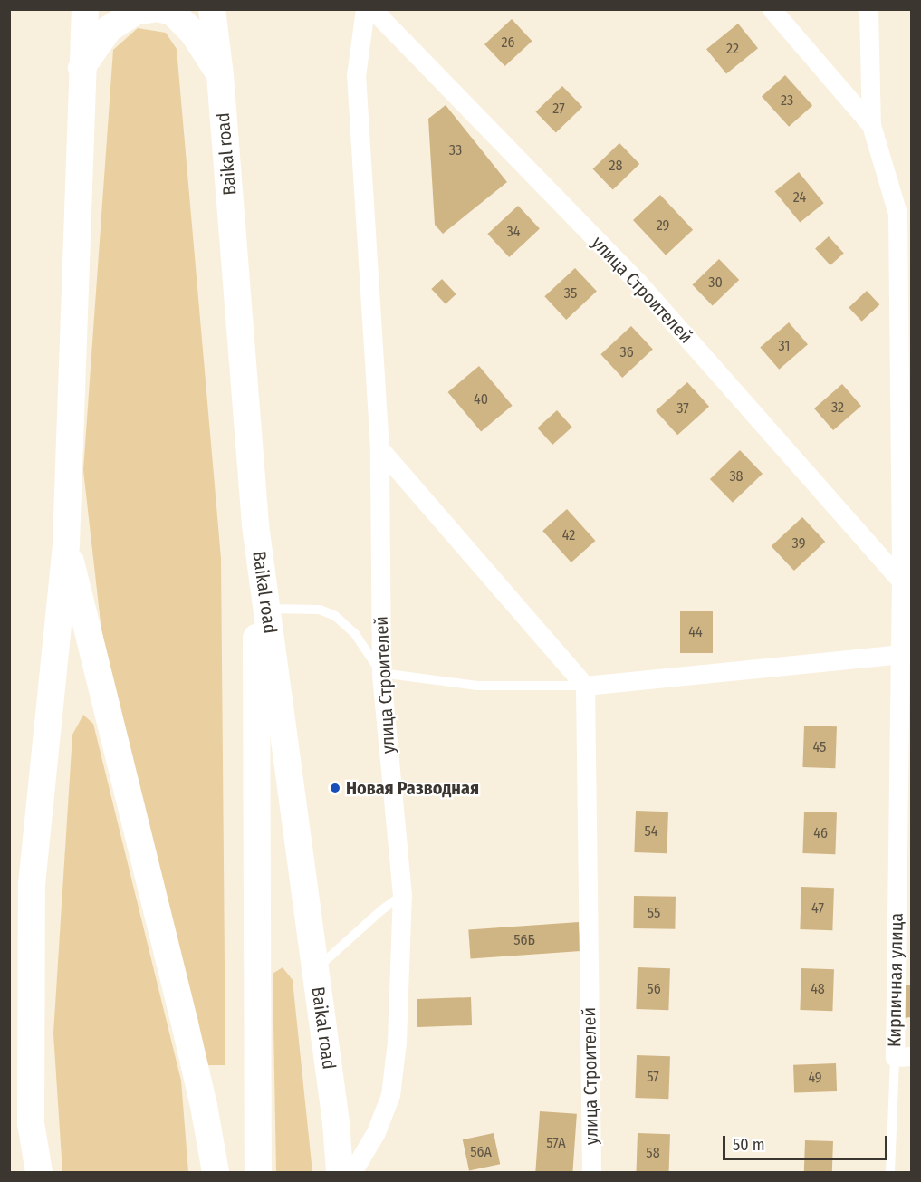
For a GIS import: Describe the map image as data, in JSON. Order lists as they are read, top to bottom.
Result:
{
  "streets": {
    "main road": ["Baikal road"],
    "street": ["улица Строителей", "Кирпичная улица"]
  },
  "crossings": [
    ["улица Строителей", "Кирпичная улица"]
  ],
  "places": ["Новая Разводная"],
  "house_numbers": [
    "26",
    "22",
    "23",
    "27",
    "33",
    "28",
    "24",
    "29",
    "34",
    "30",
    "35",
    "31",
    "36",
    "40",
    "32",
    "37",
    "38",
    "42",
    "39",
    "44",
    "45",
    "54",
    "46",
    "47",
    "55",
    "56Б",
    "56",
    "48",
    "57",
    "49",
    "57А",
    "56А",
    "58"
  ],
  "scale_bar": "50 m"
}
